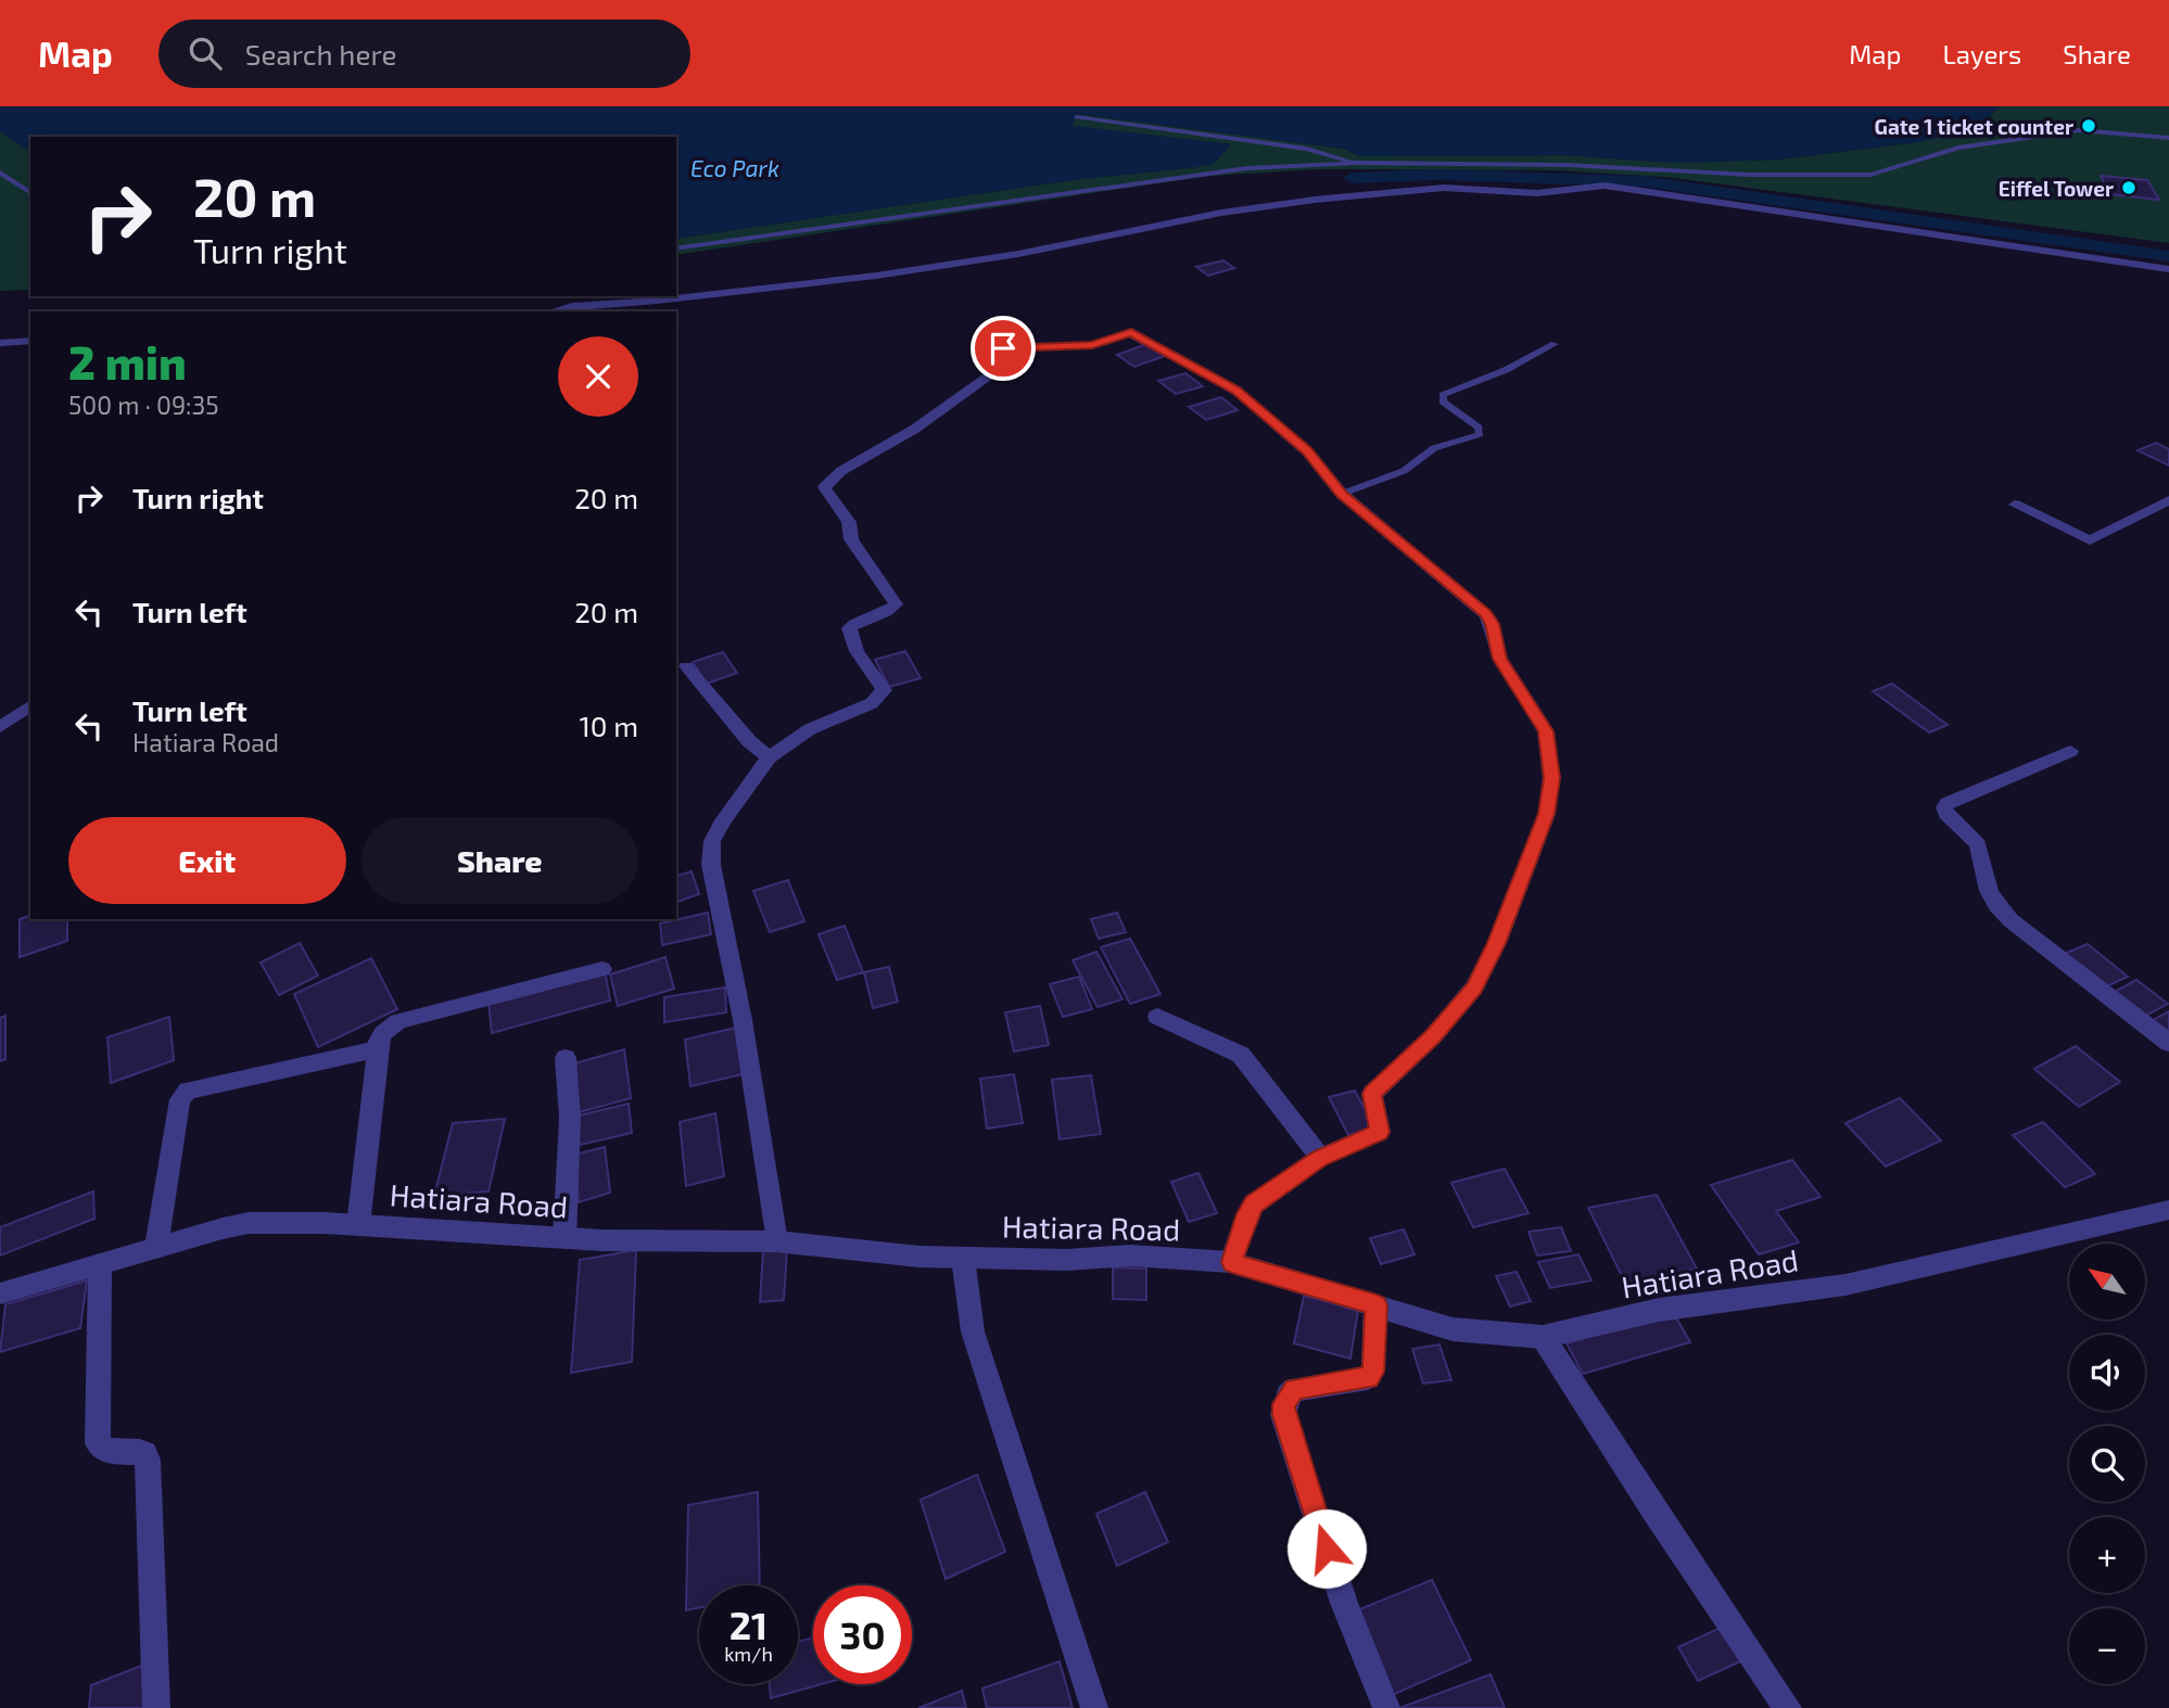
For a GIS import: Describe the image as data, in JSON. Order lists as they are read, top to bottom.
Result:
{
  "streets": {
    "street": ["Hatiara Road"]
  },
  "water": ["Eco Park"],
  "places": ["Gate 1 ticket counter", "Eiffel Tower"],
  "north": "top left",
  "page": {
    "header": "Map",
    "search": "Search here",
    "nav": ["Map", "Layers", "Share"],
    "turn": ["20 m", "Turn right"],
    "heading": ["2 min", "500 m · 09:35"],
    "list": [
      {
        "name": "Turn right",
        "value": "20 m"
      },
      {
        "name": "Turn left",
        "value": "20 m"
      },
      {
        "name": "Turn left",
        "note": "Hatiara Road",
        "value": "10 m"
      }
    ],
    "buttons": ["Exit", "Share"],
    "map_buttons": ["+", "−"],
    "speed": "21 km/h",
    "limit": "30"
  }
}
